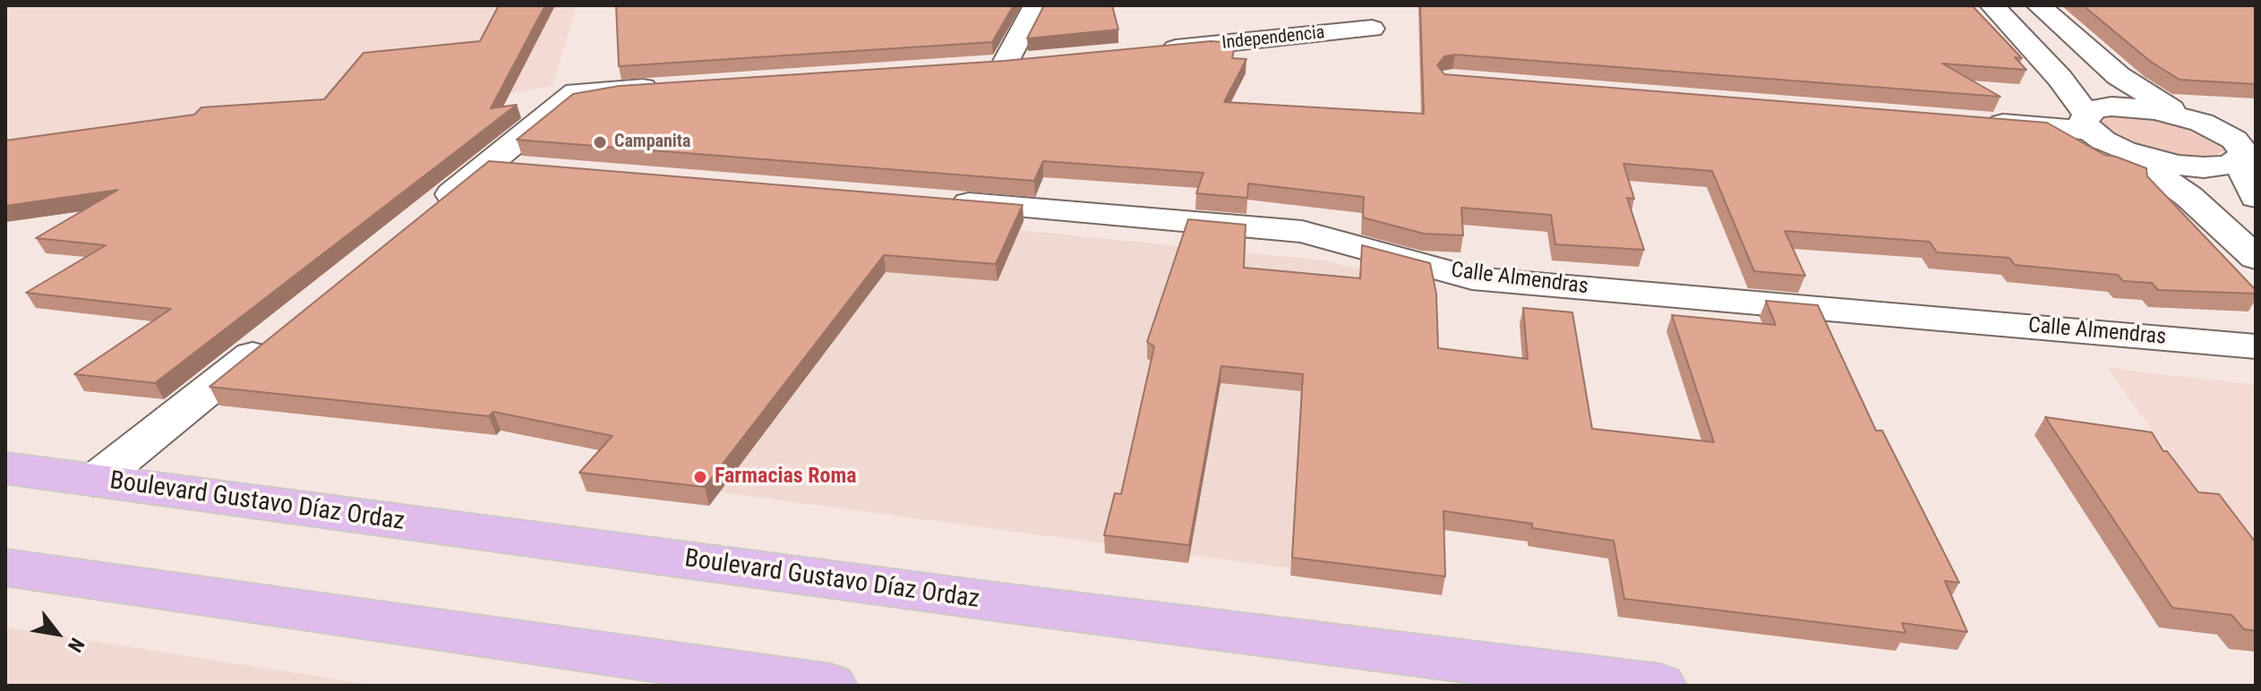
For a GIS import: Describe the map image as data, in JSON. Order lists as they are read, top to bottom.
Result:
{
  "streets": {
    "main road": ["Boulevard Gustavo Díaz Ordaz"],
    "street": ["Independencia", "Calle Almendras"]
  },
  "places": ["Campanita", "Farmacias Roma"],
  "north": "bottom right"
}
